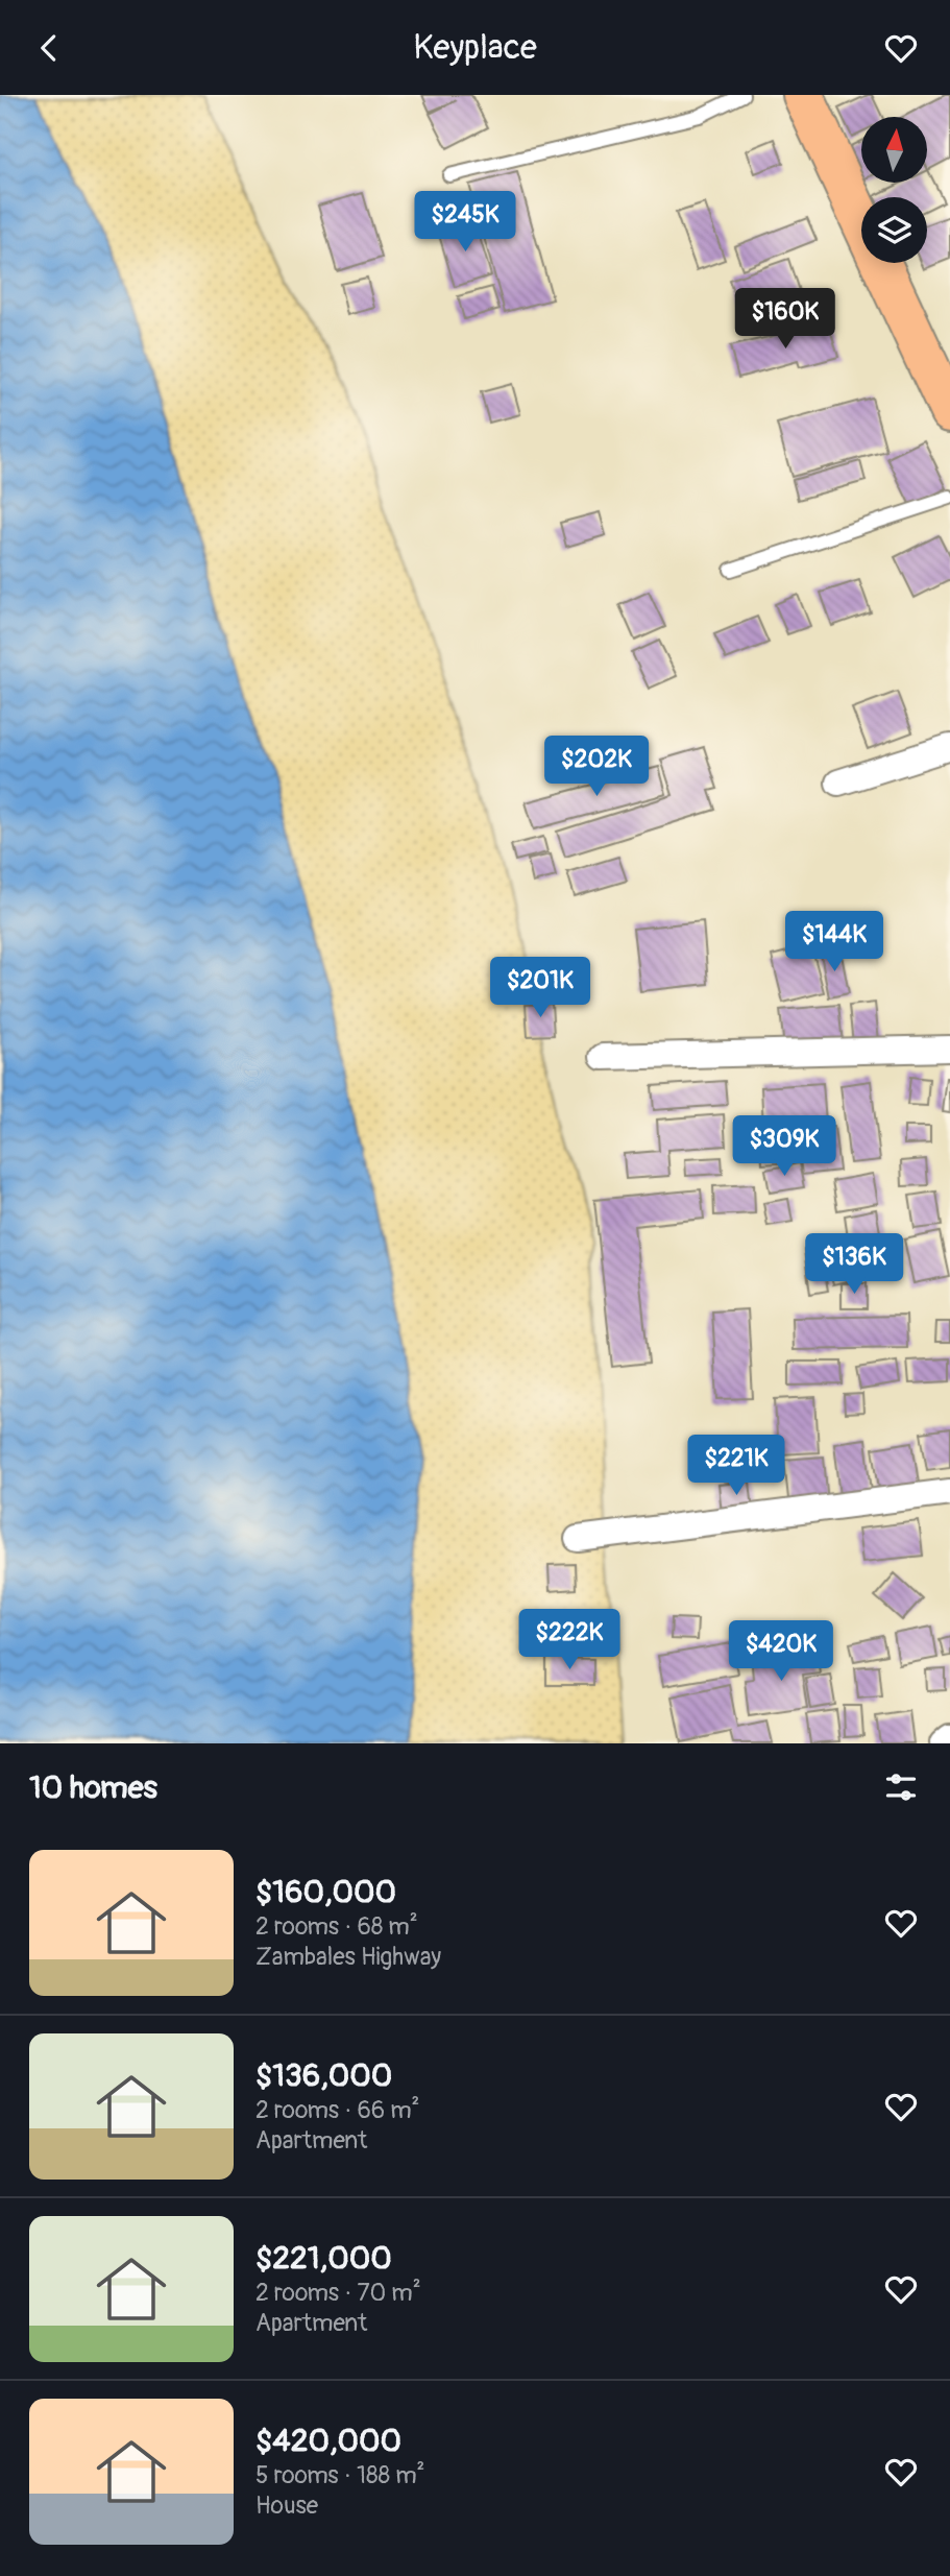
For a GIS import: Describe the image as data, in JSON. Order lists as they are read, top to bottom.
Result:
{
  "north": "top",
  "page": {
    "header": "Keyplace",
    "price": [
      "$245K",
      "$160K",
      "$202K",
      "$144K",
      "$201K",
      "$309K",
      "$136K",
      "$221K",
      "$222K",
      "$420K"
    ],
    "heading": "10 homes",
    "list": [
      {
        "name": "$160,000",
        "note": "2 rooms · 68 m² · Zambales Highway"
      },
      {
        "name": "$136,000",
        "note": "2 rooms · 66 m² · Apartment"
      },
      {
        "name": "$221,000",
        "note": "2 rooms · 70 m² · Apartment"
      },
      {
        "name": "$420,000",
        "note": "5 rooms · 188 m² · House"
      }
    ]
  }
}
